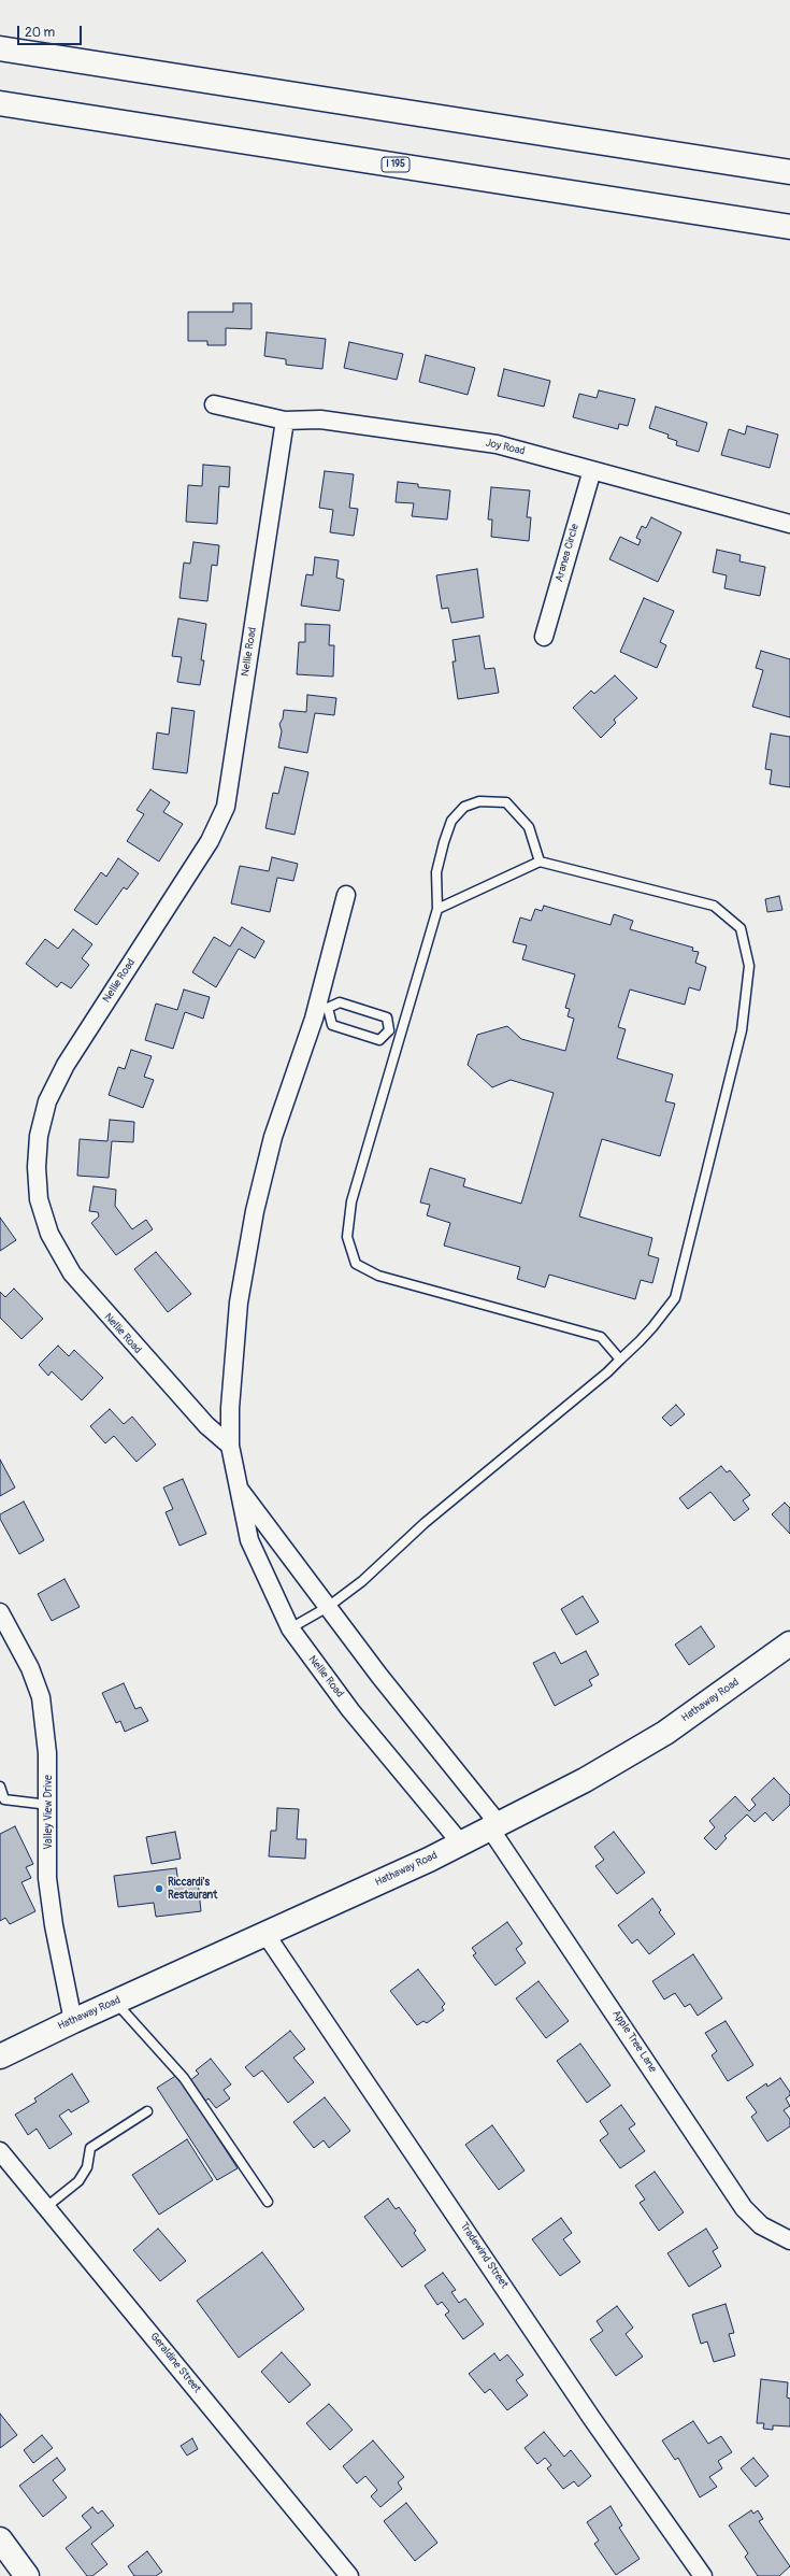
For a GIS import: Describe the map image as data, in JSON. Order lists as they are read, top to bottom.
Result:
{
  "streets": {
    "main road": ["I 195", "Hathaway Road"],
    "street": [
      "Joy Road",
      "Aranea Circle",
      "Nellie Road",
      "Valley View Drive",
      "Apple Tree Lane",
      "Tradewind Street",
      "Geraldine Street"
    ]
  },
  "crossings": [
    ["Joy Road", "Aranea Circle"],
    ["Joy Road", "Nellie Road"],
    ["Nellie Road", "Hathaway Road"],
    ["Nellie Road", "Apple Tree Lane"],
    ["Hathaway Road", "Valley View Drive"],
    ["Hathaway Road", "Apple Tree Lane"],
    ["Hathaway Road", "Tradewind Street"]
  ],
  "places": ["Riccardi's Restaurant"],
  "scale_bar": "20 m"
}
